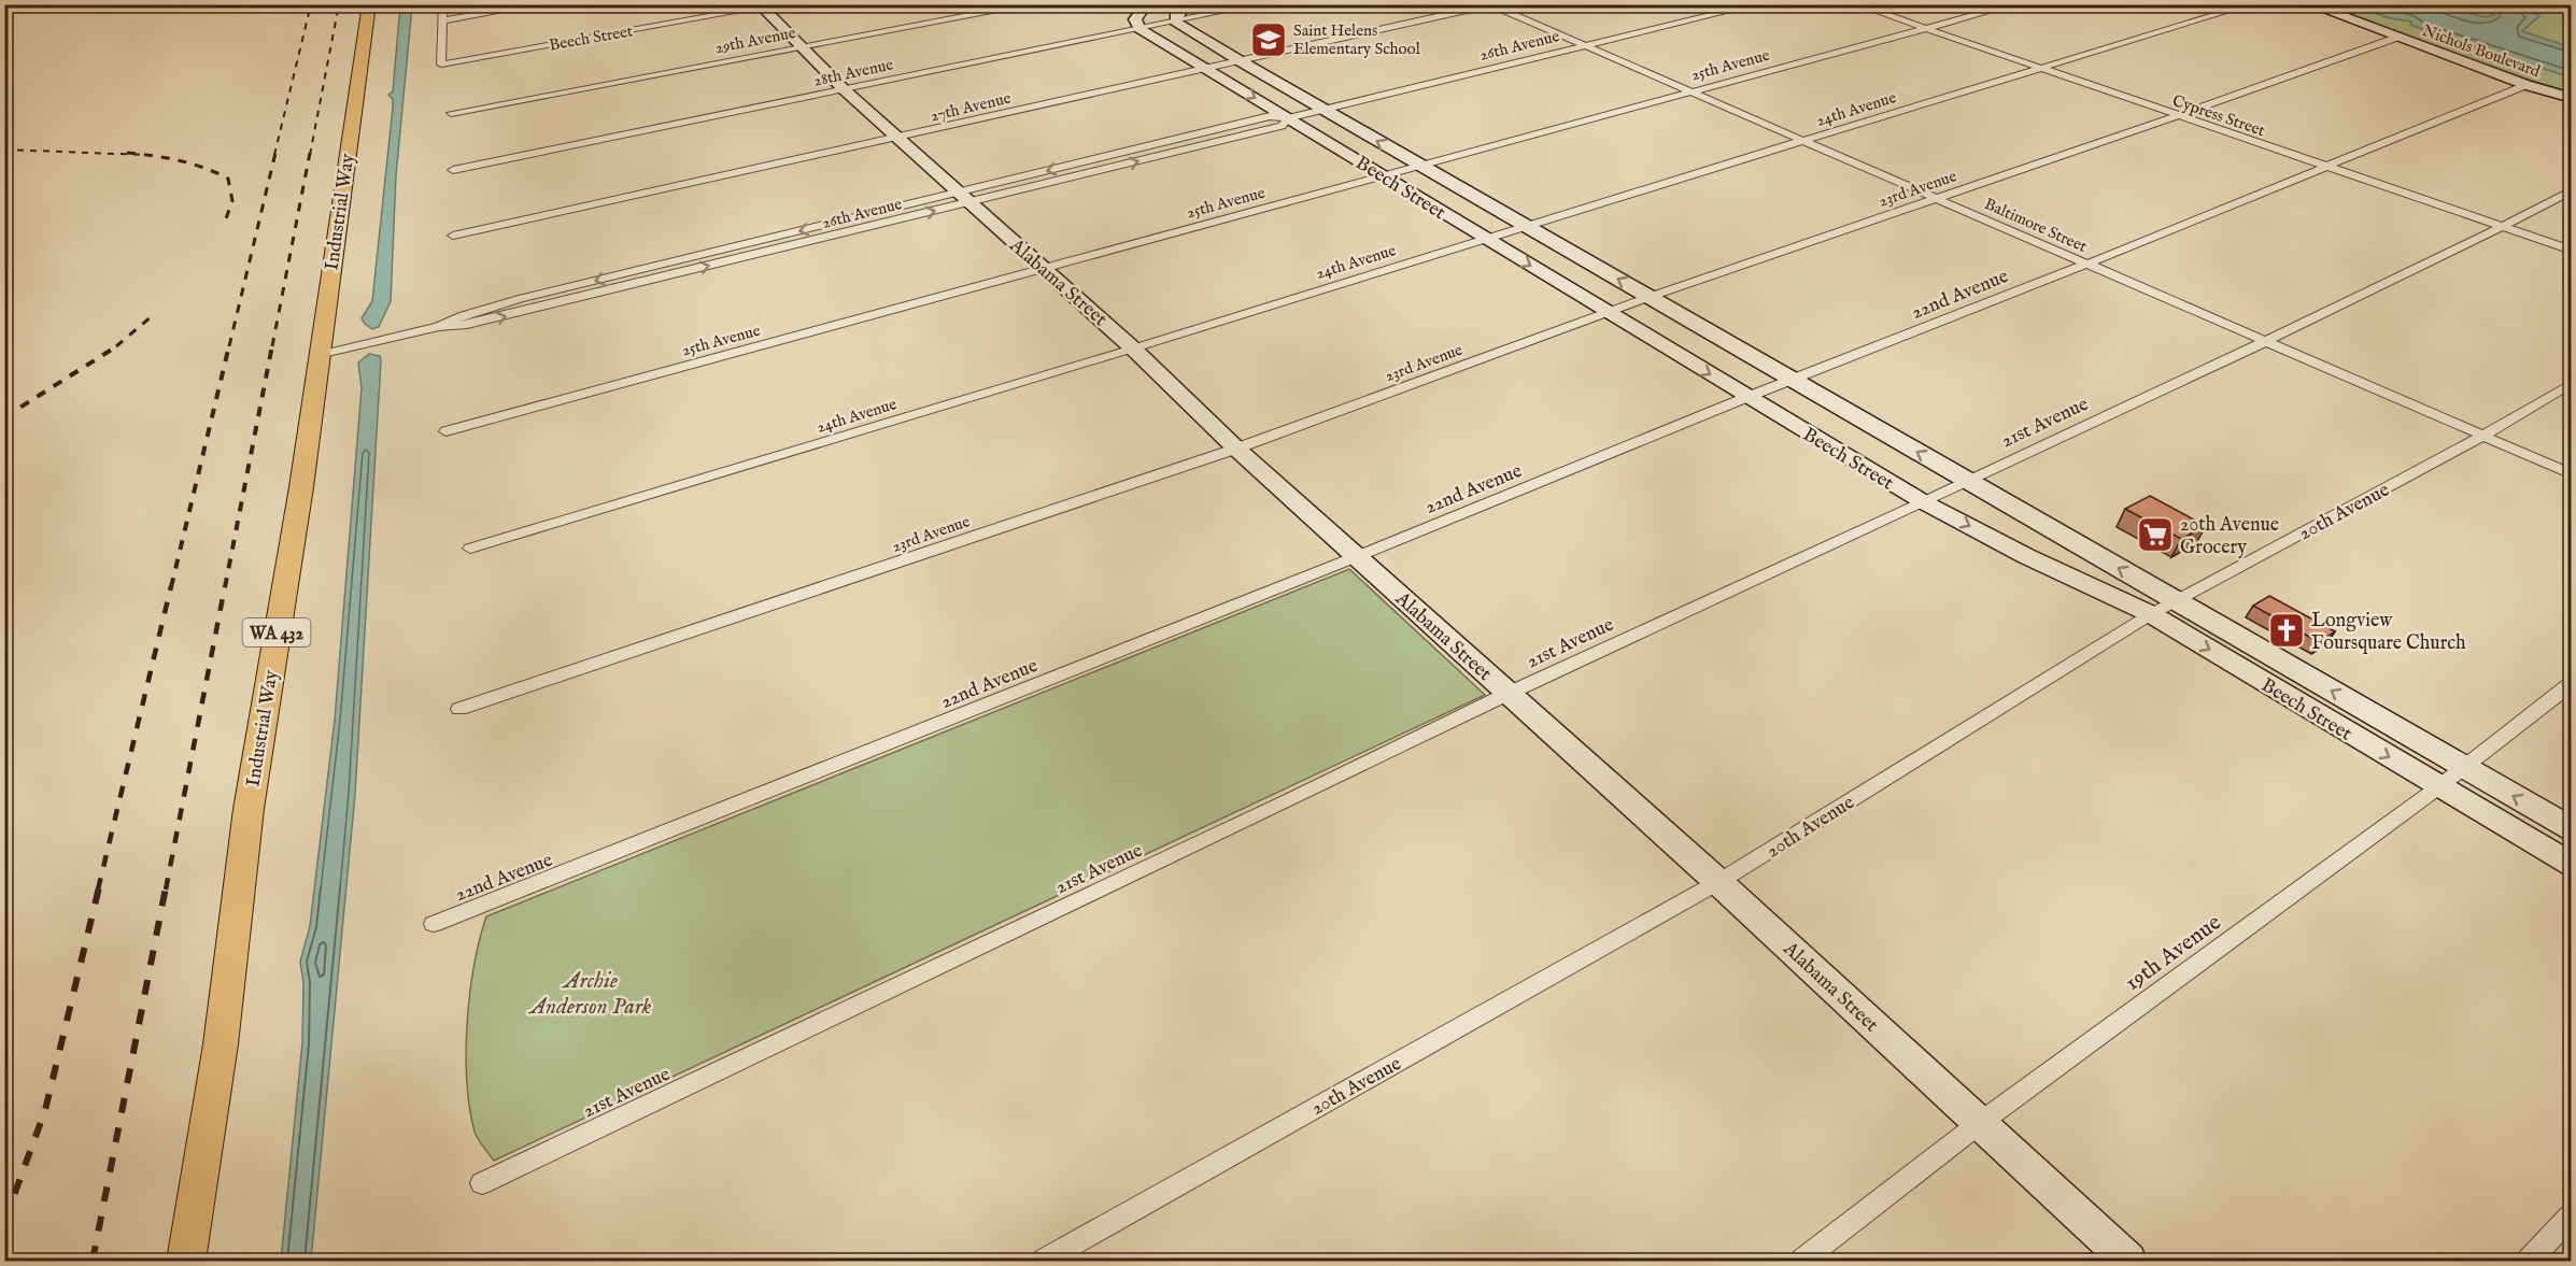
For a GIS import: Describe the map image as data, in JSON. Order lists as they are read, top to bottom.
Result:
{
  "streets": {
    "main road": ["Industrial Way", "WA 432"],
    "street": [
      "Beech Street",
      "29th Avenue",
      "26th Avenue",
      "Nichols Boulevard",
      "25th Avenue",
      "28th Avenue",
      "27th Avenue",
      "24th Avenue",
      "Cypress Street",
      "23rd Avenue",
      "Baltimore Street",
      "Alabama Street",
      "22nd Avenue",
      "21st Avenue",
      "20th Avenue",
      "19th Avenue"
    ]
  },
  "crossings": [
    ["Beech Street", "26th Avenue"],
    ["Beech Street", "25th Avenue"],
    ["Beech Street", "28th Avenue"],
    ["Beech Street", "27th Avenue"],
    ["Beech Street", "24th Avenue"],
    ["Beech Street", "23rd Avenue"],
    ["Beech Street", "Alabama Street"],
    ["Beech Street", "22nd Avenue"],
    ["Beech Street", "21st Avenue"],
    ["Beech Street", "20th Avenue"],
    ["Beech Street", "19th Avenue"],
    ["29th Avenue", "Alabama Street"],
    ["26th Avenue", "Industrial Way"],
    ["26th Avenue", "Baltimore Street"],
    ["26th Avenue", "Alabama Street"],
    ["Nichols Boulevard", "23rd Avenue"],
    ["Nichols Boulevard", "22nd Avenue"],
    ["25th Avenue", "Cypress Street"],
    ["25th Avenue", "Baltimore Street"],
    ["25th Avenue", "Alabama Street"],
    ["28th Avenue", "Alabama Street"],
    ["27th Avenue", "Baltimore Street"],
    ["27th Avenue", "Alabama Street"],
    ["24th Avenue", "Cypress Street"],
    ["24th Avenue", "Baltimore Street"],
    ["24th Avenue", "Alabama Street"],
    ["Cypress Street", "23rd Avenue"],
    ["Cypress Street", "22nd Avenue"],
    ["Cypress Street", "21st Avenue"],
    ["23rd Avenue", "Baltimore Street"],
    ["23rd Avenue", "Alabama Street"],
    ["Baltimore Street", "22nd Avenue"],
    ["Baltimore Street", "21st Avenue"],
    ["Baltimore Street", "20th Avenue"],
    ["Alabama Street", "22nd Avenue"],
    ["Alabama Street", "21st Avenue"],
    ["Alabama Street", "20th Avenue"],
    ["Alabama Street", "19th Avenue"]
  ],
  "parks": ["Archie Anderson Park"],
  "places": {
    "school or university": ["Saint Helens Elementary School"],
    "supermarket": ["20th Avenue Grocery"],
    "church": ["Longview Foursquare Church"]
  }
}
